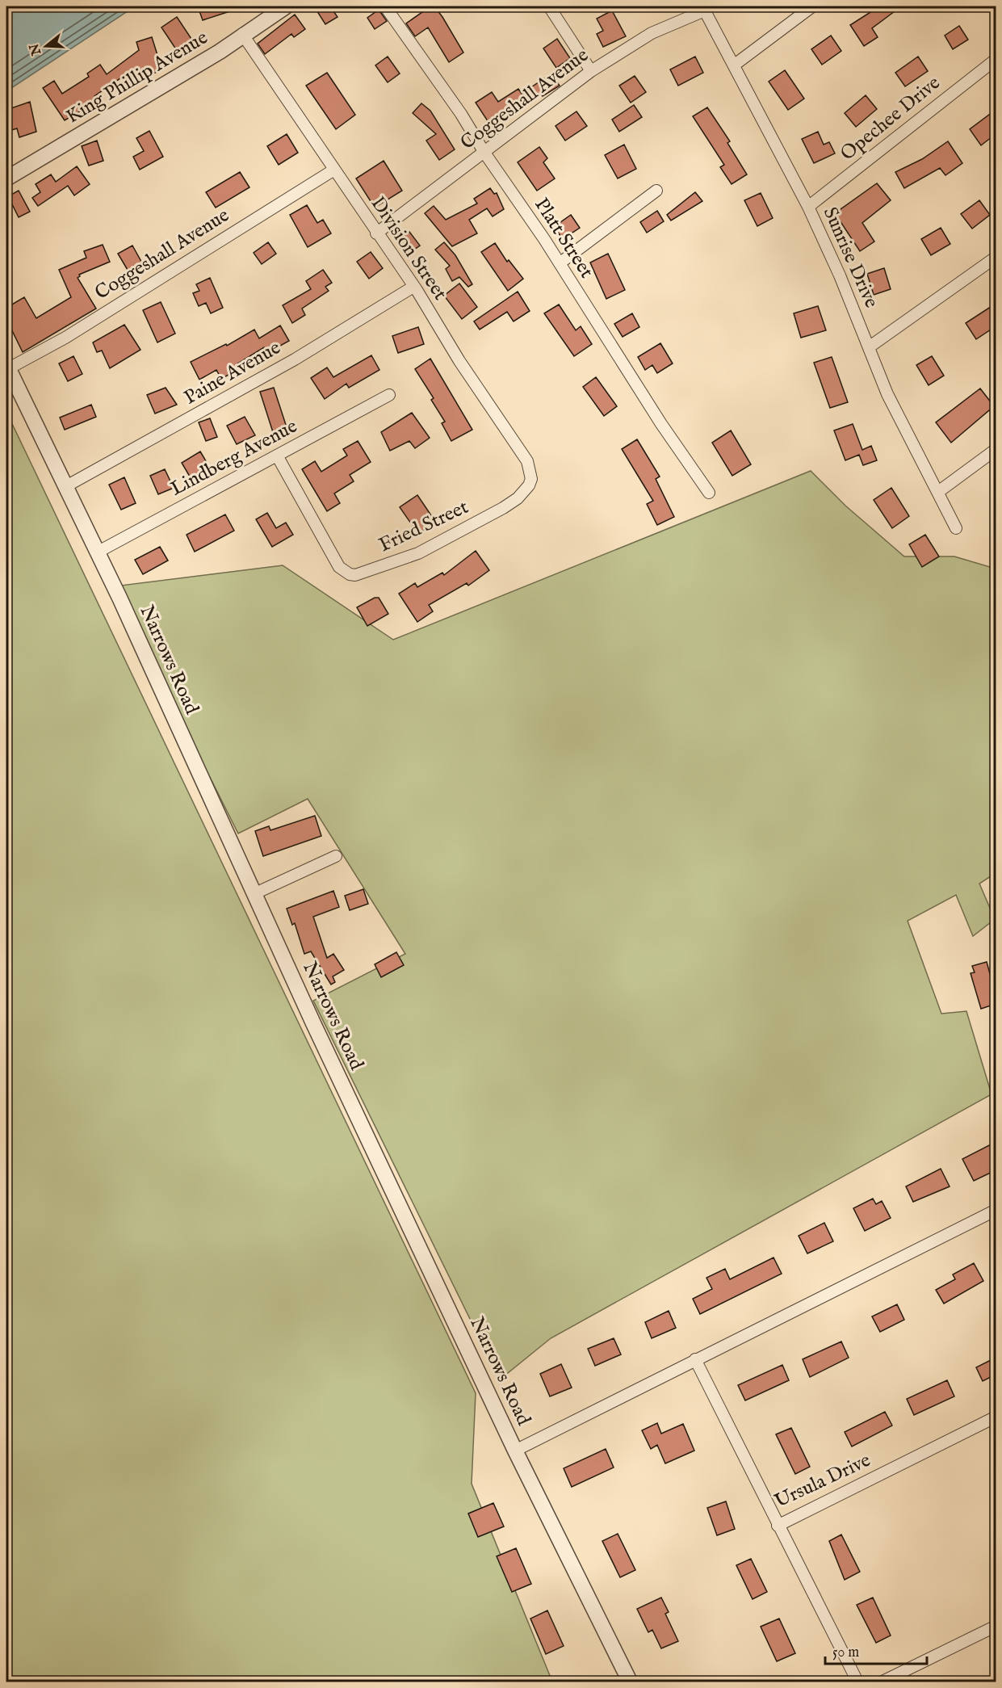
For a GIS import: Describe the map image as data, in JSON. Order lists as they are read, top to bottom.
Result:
{
  "streets": {
    "street": [
      "King Phillip Avenue",
      "Coggeshall Avenue",
      "Opechee Drive",
      "Platt Street",
      "Division Street",
      "Sunrise Drive",
      "Paine Avenue",
      "Lindberg Avenue",
      "Fried Street",
      "Narrows Road",
      "Ursula Drive"
    ]
  },
  "crossings": [
    ["King Phillip Avenue", "Division Street"],
    ["Coggeshall Avenue", "Platt Street"],
    ["Coggeshall Avenue", "Division Street"],
    ["Coggeshall Avenue", "Sunrise Drive"],
    ["Coggeshall Avenue", "Narrows Road"],
    ["Opechee Drive", "Sunrise Drive"],
    ["Division Street", "Paine Avenue"],
    ["Division Street", "Fried Street"],
    ["Paine Avenue", "Narrows Road"],
    ["Lindberg Avenue", "Fried Street"],
    ["Lindberg Avenue", "Narrows Road"]
  ],
  "scale_bar": "50 m",
  "north": "left"
}
